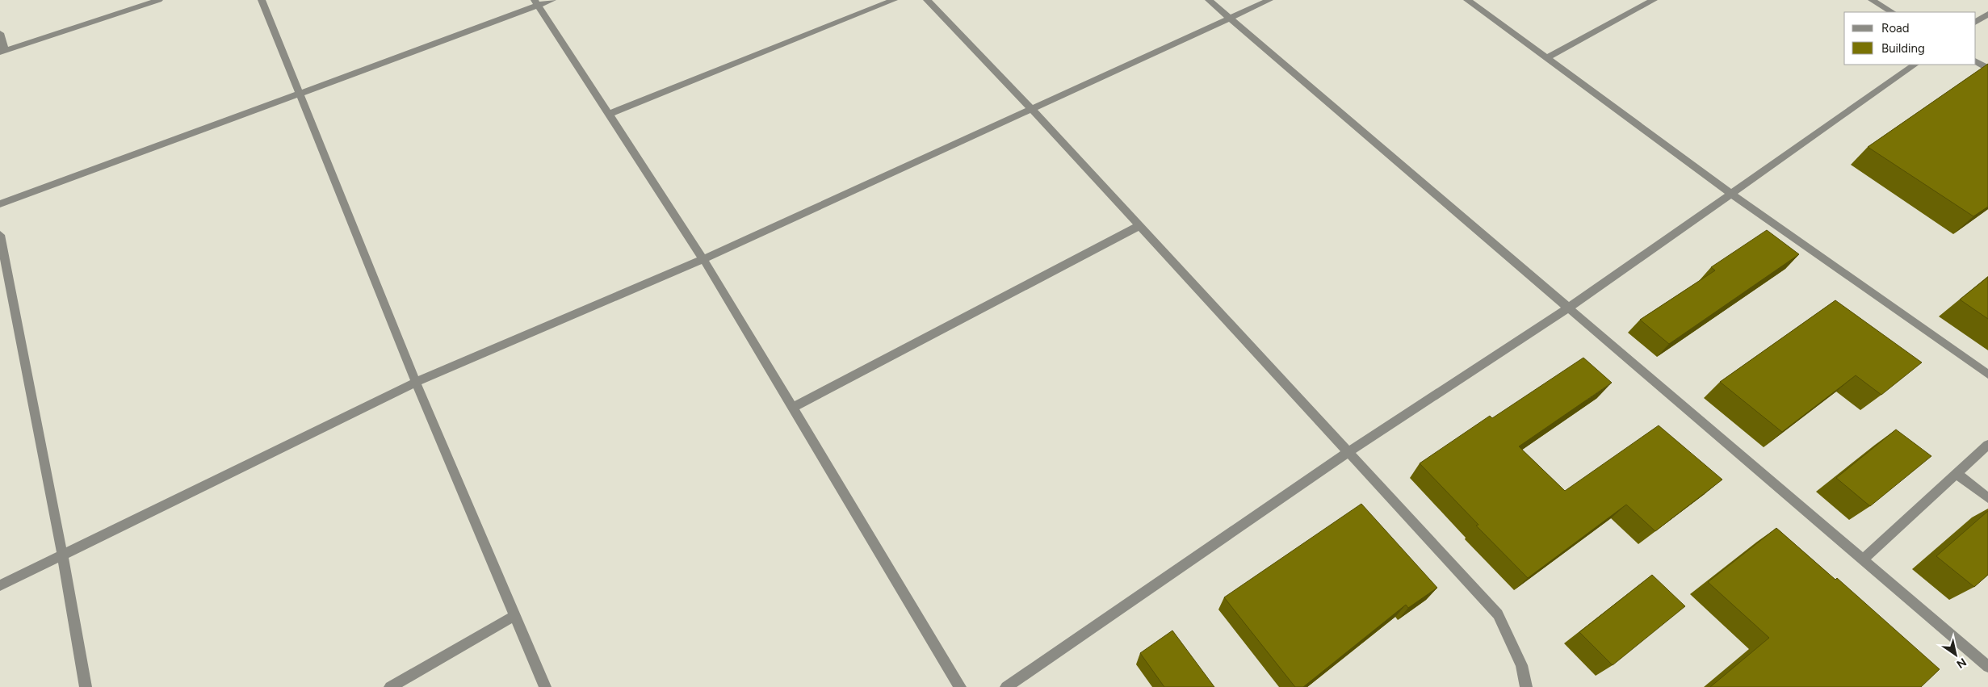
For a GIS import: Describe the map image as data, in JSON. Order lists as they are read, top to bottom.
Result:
{
  "legend": ["Road", "Building"],
  "north": "bottom right"
}
